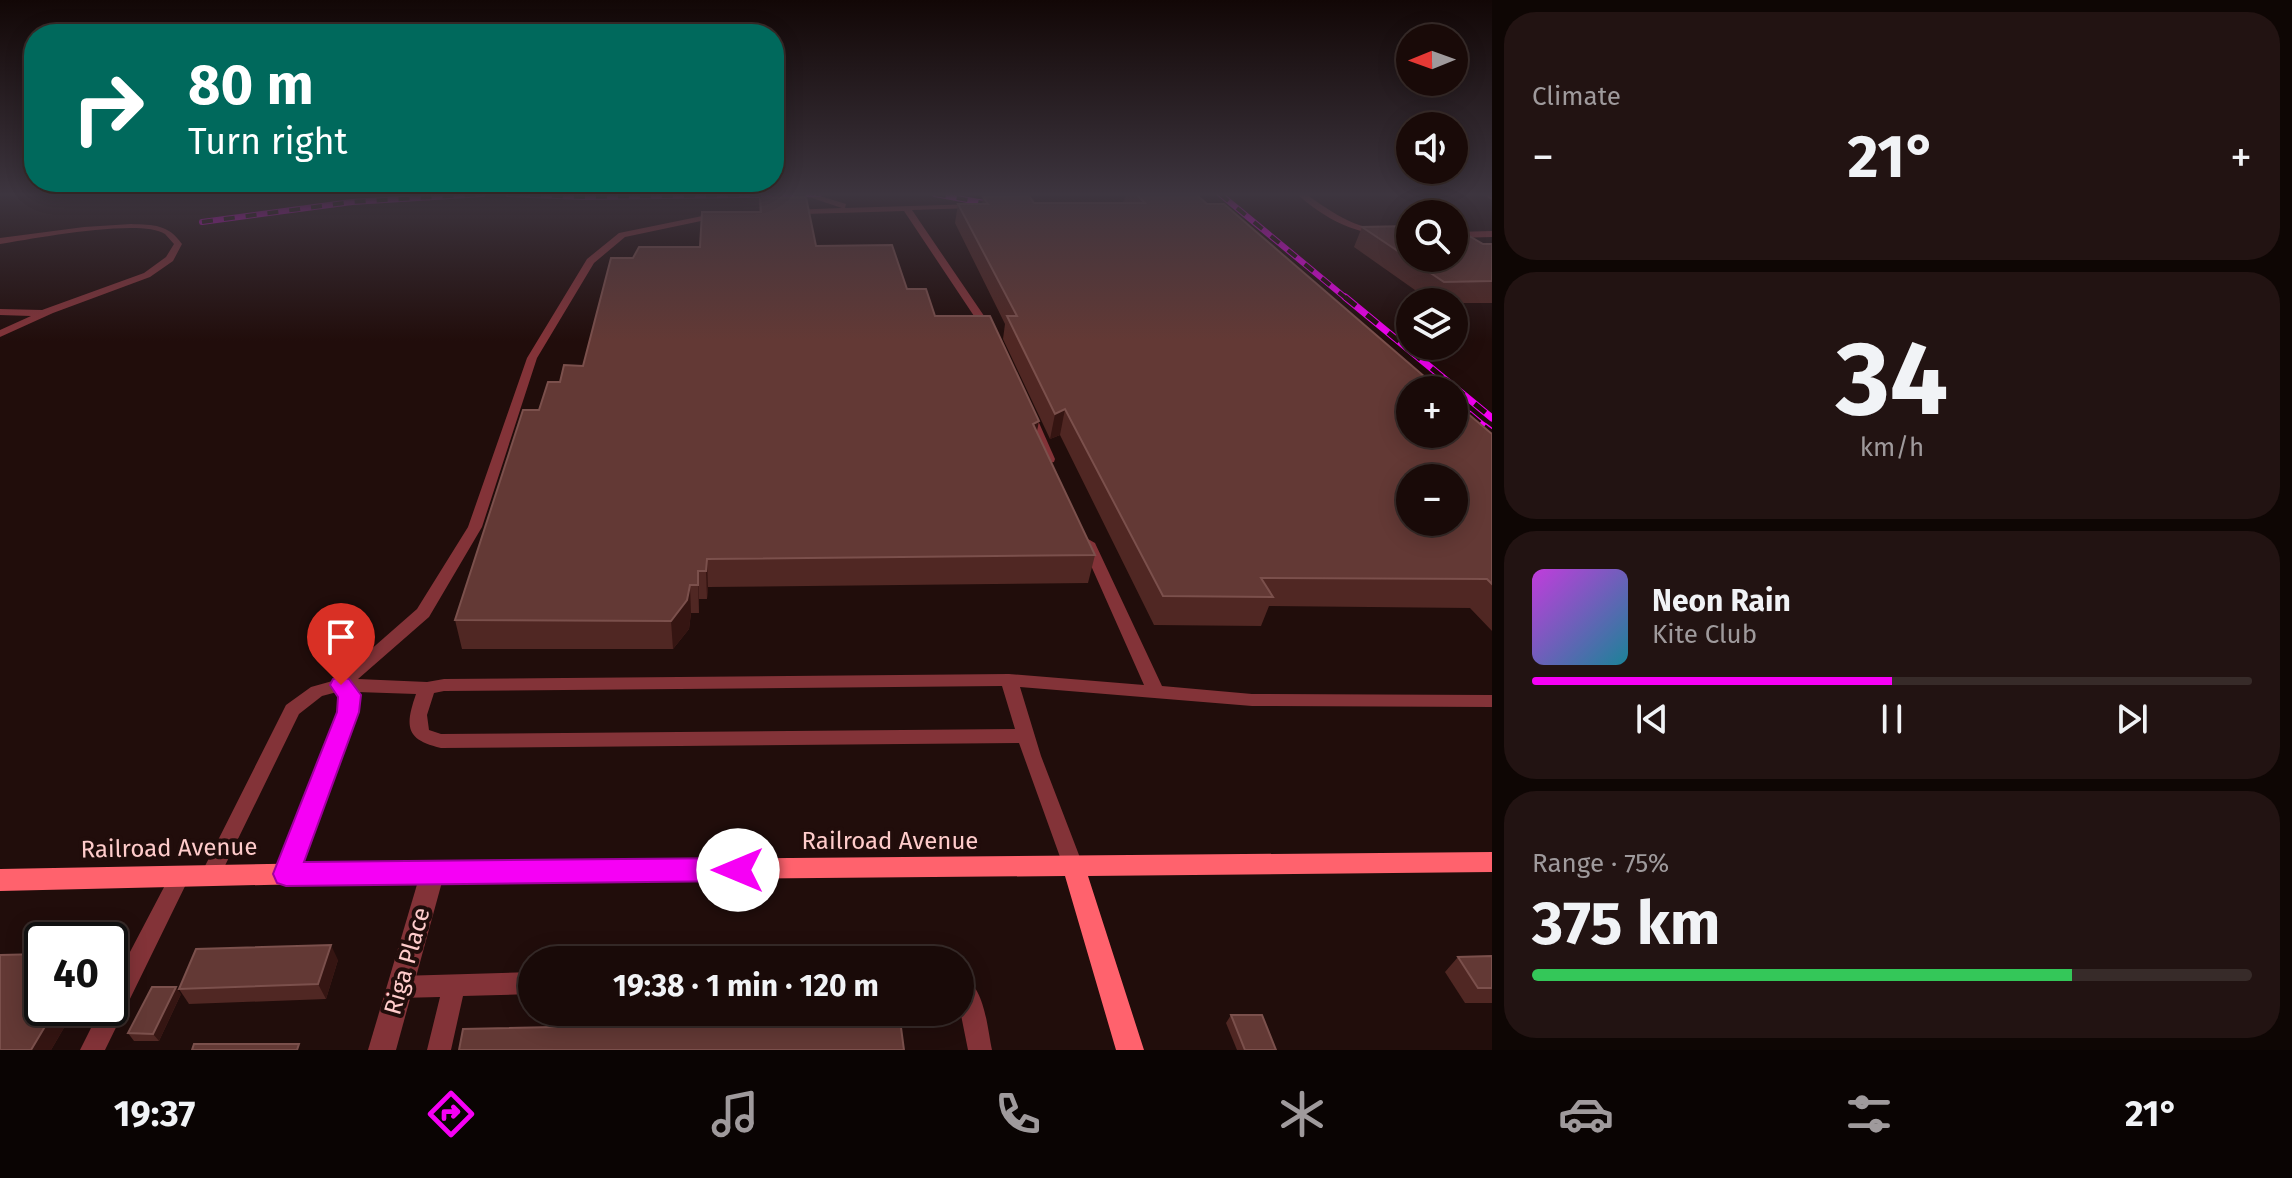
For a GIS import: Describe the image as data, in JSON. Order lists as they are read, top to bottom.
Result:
{
  "streets": {
    "street": ["Railroad Avenue", "Riga Place"]
  },
  "crossings": [
    ["Railroad Avenue", "Riga Place"]
  ],
  "north": "left",
  "page": {
    "tile": [
      "Climate",
      ["34", "km/h"],
      ["Range · 75%", "375 km"]
    ],
    "map_buttons": ["+", "−"],
    "turn": ["80 m", "Turn right"],
    "heat": ["−", "21°", "+"],
    "song": ["Neon Rain", "Kite Club"],
    "limit": "40",
    "trip": "19:38 · 1 min · 120 m",
    "tabs": ["19:37", "21°"]
  }
}
